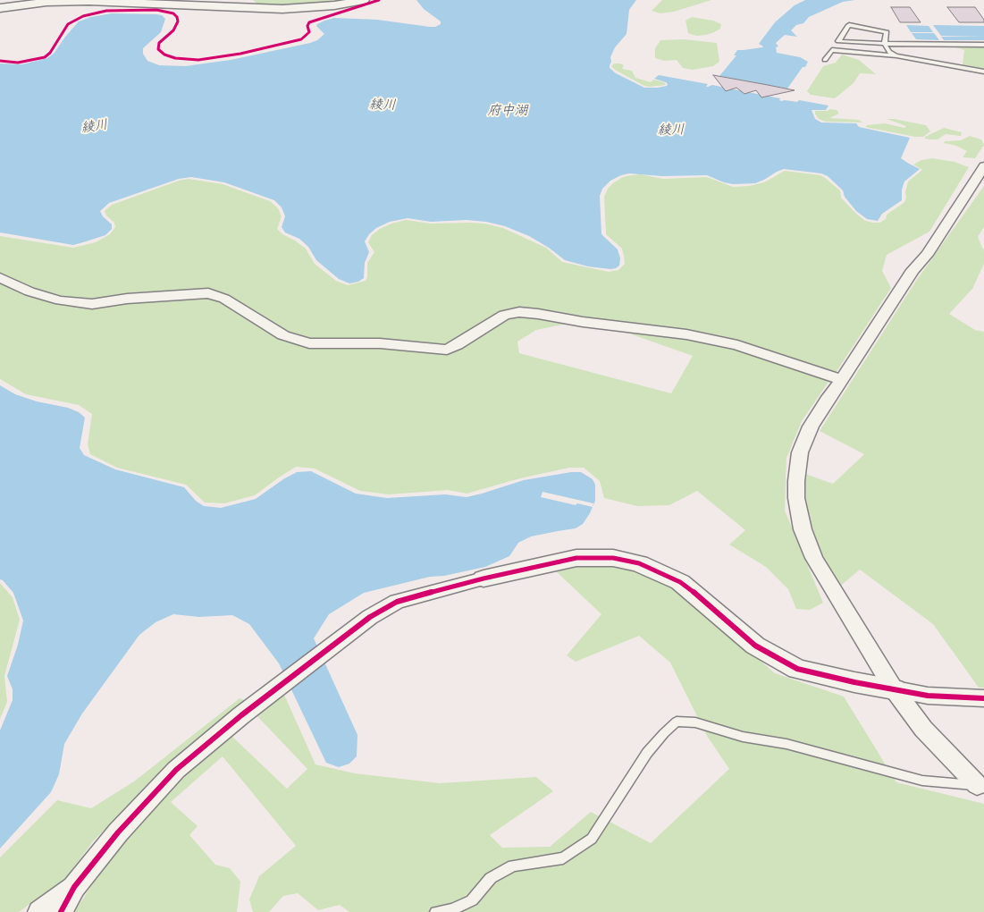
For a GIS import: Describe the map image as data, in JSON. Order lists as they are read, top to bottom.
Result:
{
  "water": ["綾川", "府中湖"]
}
